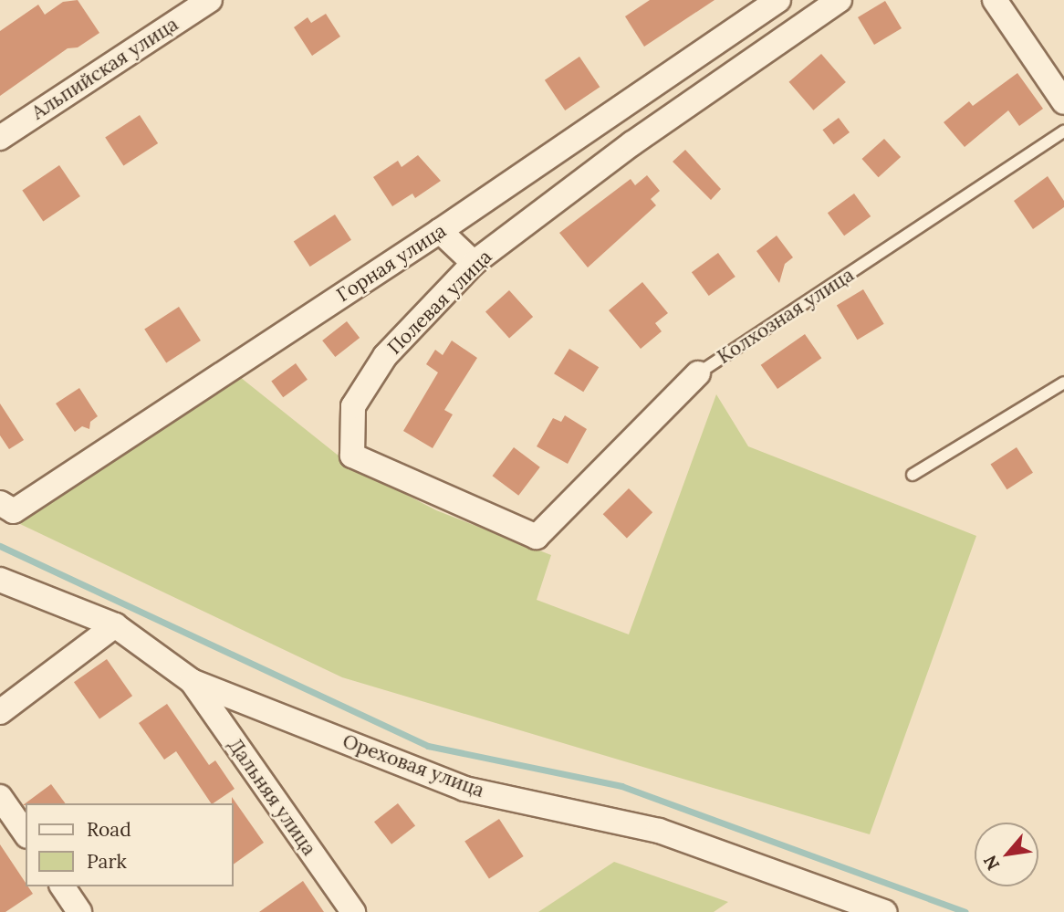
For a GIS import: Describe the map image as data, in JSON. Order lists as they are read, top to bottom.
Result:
{
  "streets": {
    "street": [
      "Альпийская улица",
      "Горная улица",
      "Полевая улица",
      "Колхозная улица",
      "Ореховая улица",
      "Дальняя улица"
    ]
  },
  "crossings": [
    ["Полевая улица", "Колхозная улица"],
    ["Ореховая улица", "Дальняя улица"]
  ],
  "legend": ["Road", "Park"],
  "north": "bottom left"
}
